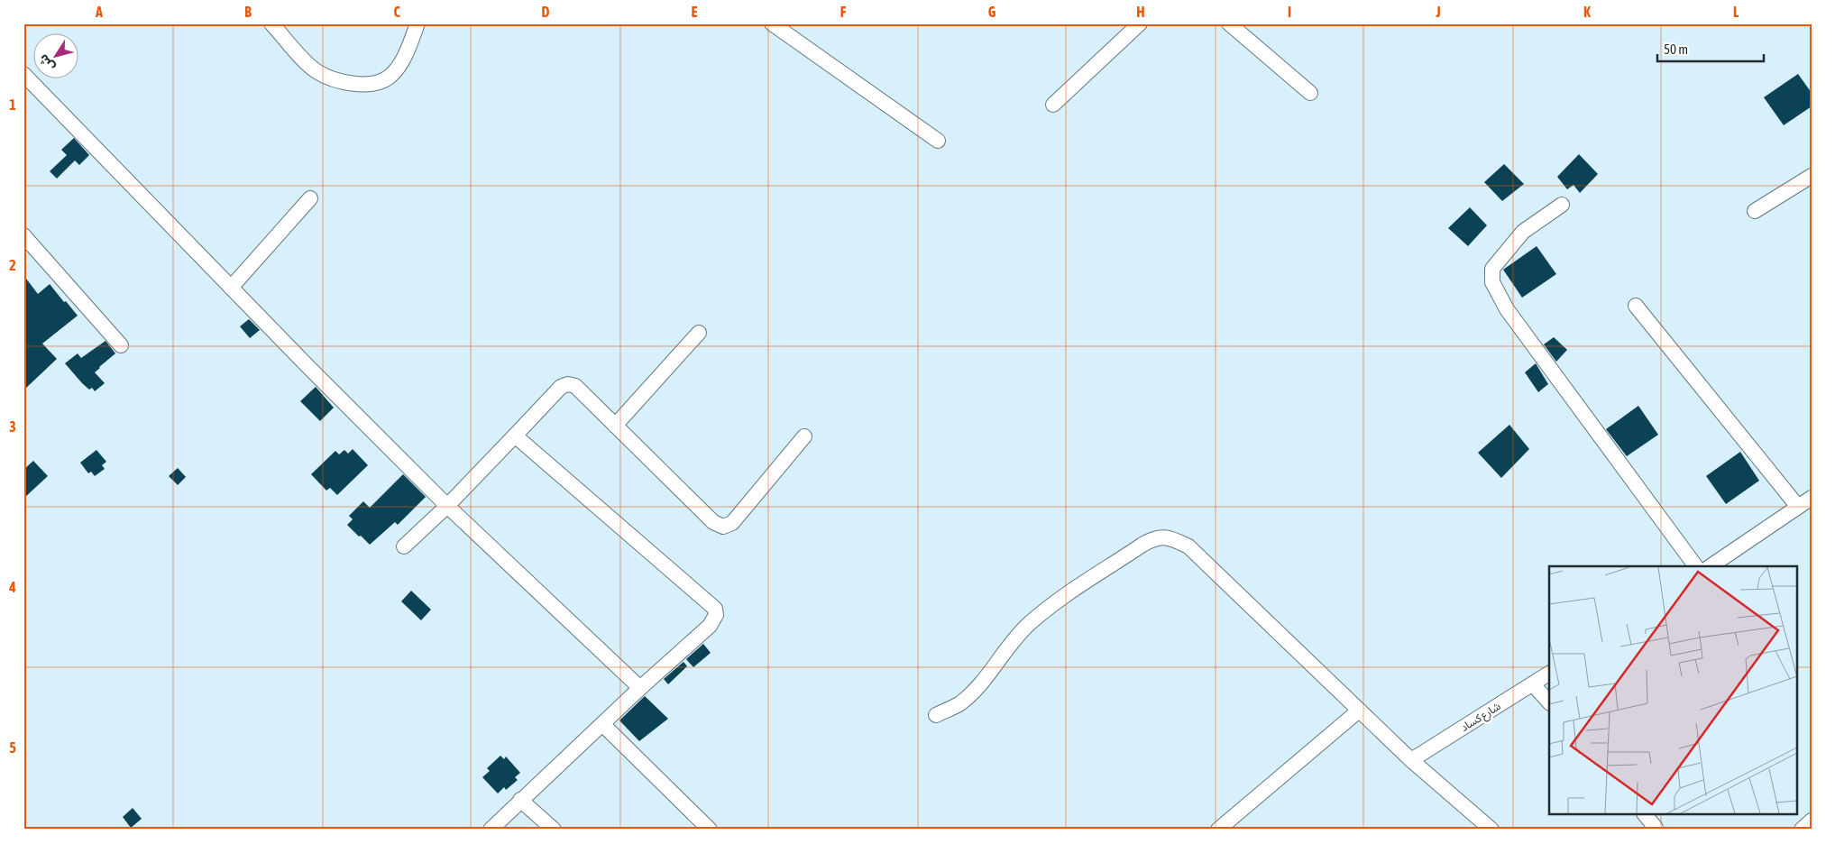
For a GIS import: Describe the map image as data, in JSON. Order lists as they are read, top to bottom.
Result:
{
  "streets": {
    "street": ["شارع كساد"]
  },
  "scale_bar": "50 m",
  "north": "bottom left",
  "grid": {
    "columns": [
      "A",
      "B",
      "C",
      "D",
      "E",
      "F",
      "G",
      "H",
      "I",
      "J",
      "K",
      "L"
    ],
    "rows": [
      "1",
      "2",
      "3",
      "4",
      "5"
    ]
  }
}
